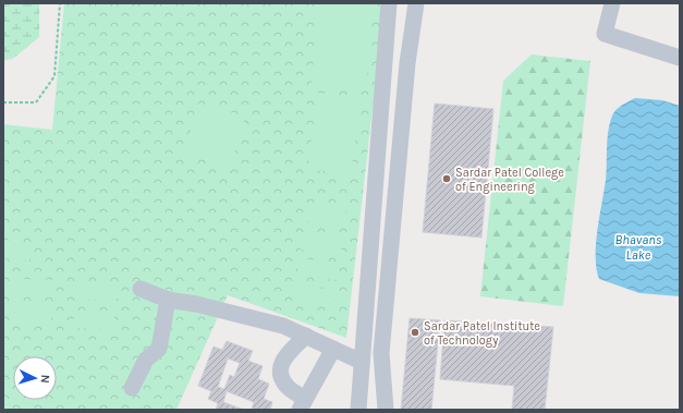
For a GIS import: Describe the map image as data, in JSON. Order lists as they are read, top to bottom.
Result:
{
  "water": ["Bhavans Lake"],
  "places": ["Sardar Patel College of Engineering", "Sardar Patel Institute of Technology"],
  "north": "right"
}
